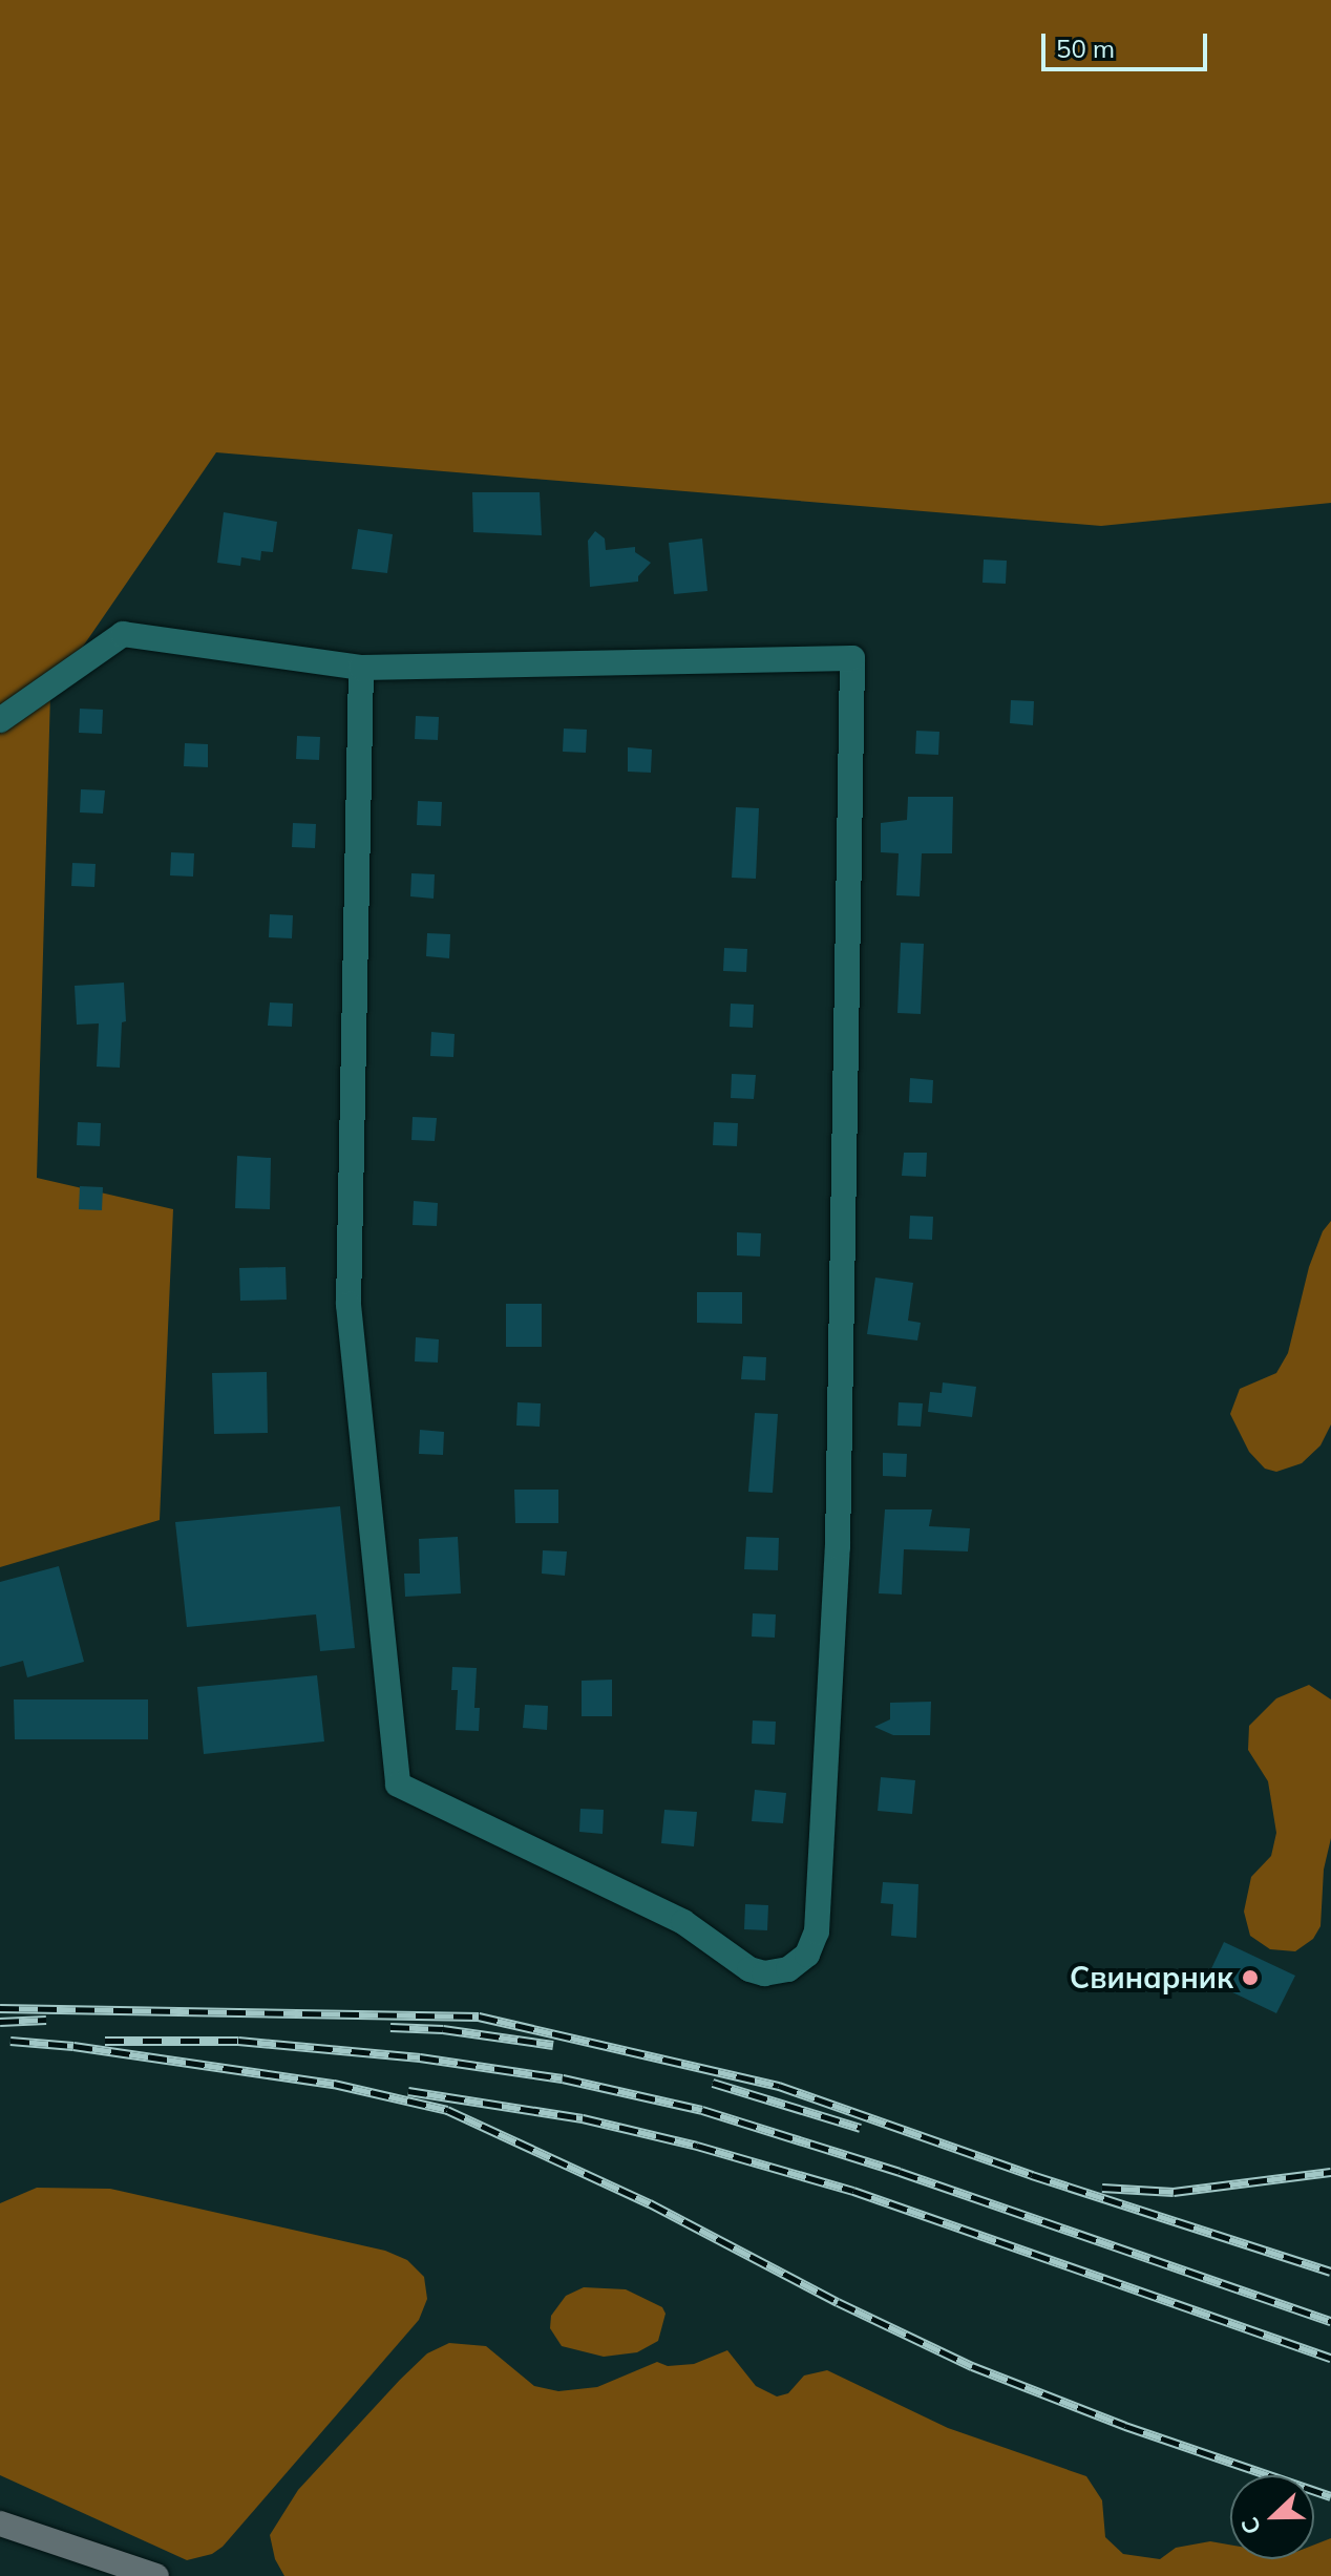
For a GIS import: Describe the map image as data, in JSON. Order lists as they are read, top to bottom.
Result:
{
  "places": ["Свинарник"],
  "scale_bar": "50 m",
  "north": "left"
}
